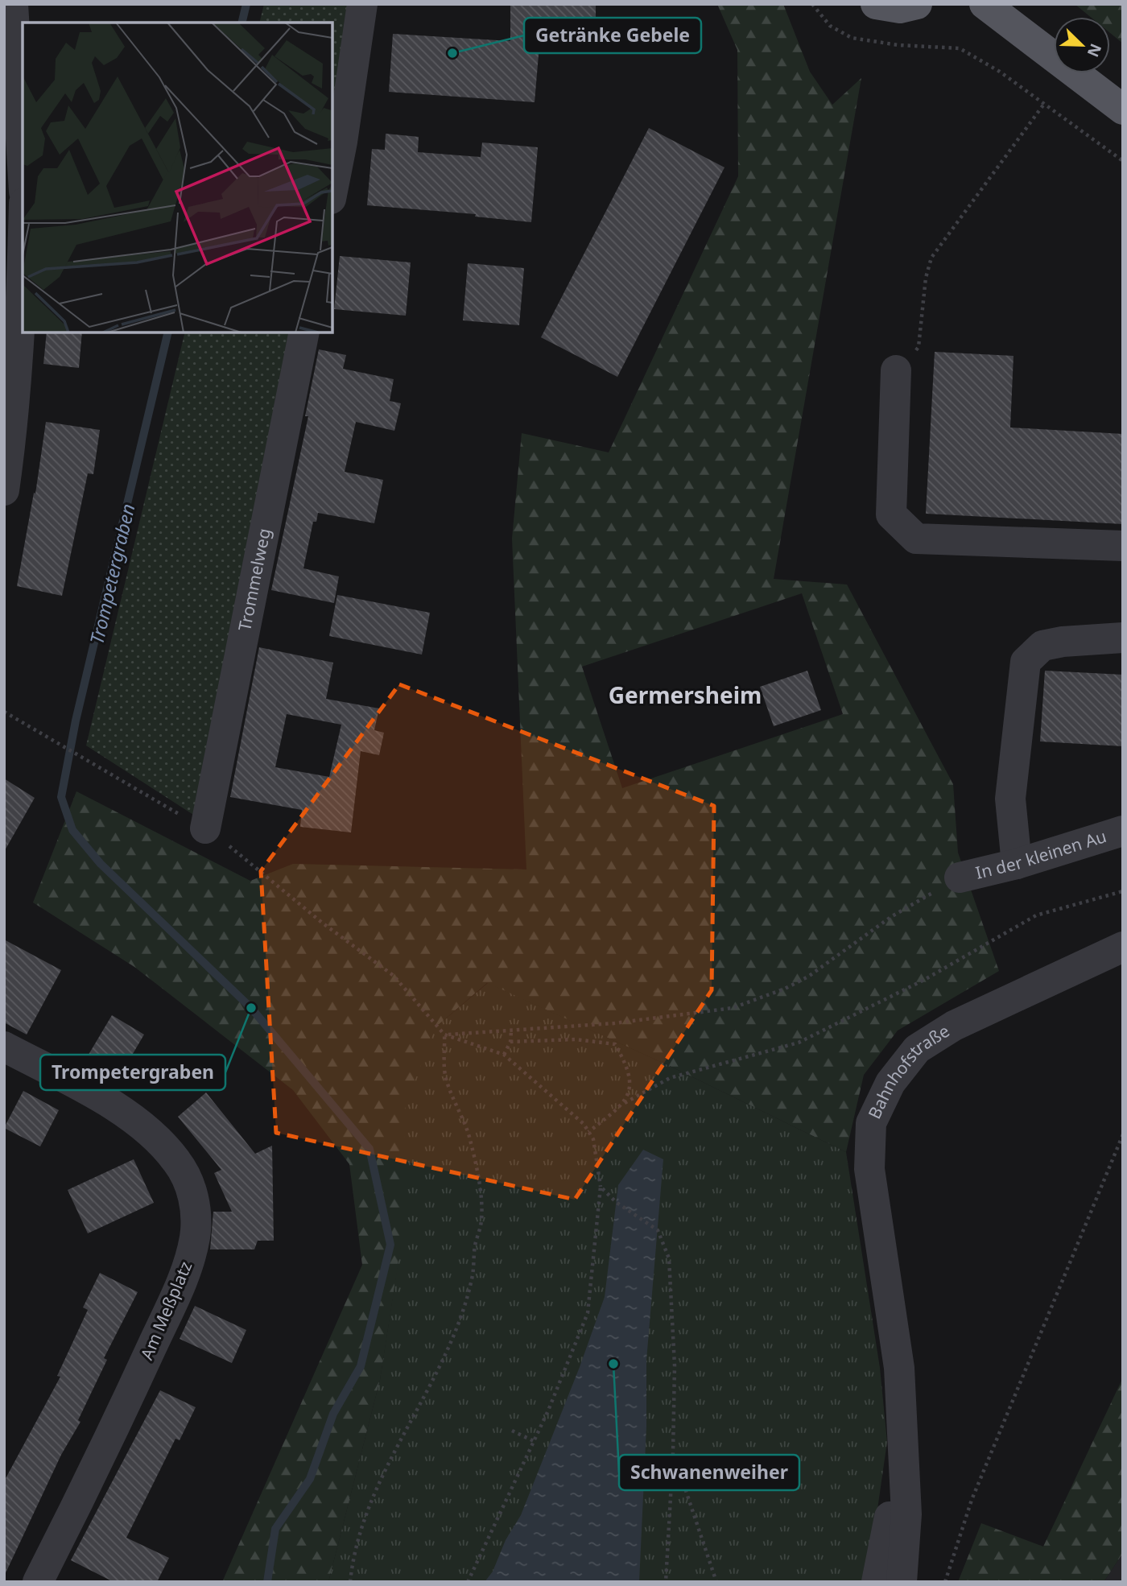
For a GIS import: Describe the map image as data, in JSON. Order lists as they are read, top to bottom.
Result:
{
  "streets": {
    "street": [
      "Trommelweg",
      "In der kleinen Au",
      "Bahnhofstraße",
      "Am Meßplatz"
    ]
  },
  "districts": ["Germersheim"],
  "water": ["Trompetergraben"],
  "places": ["Getränke Gebele", "Trompetergraben", "Schwanenweiher"],
  "north": "bottom right"
}
